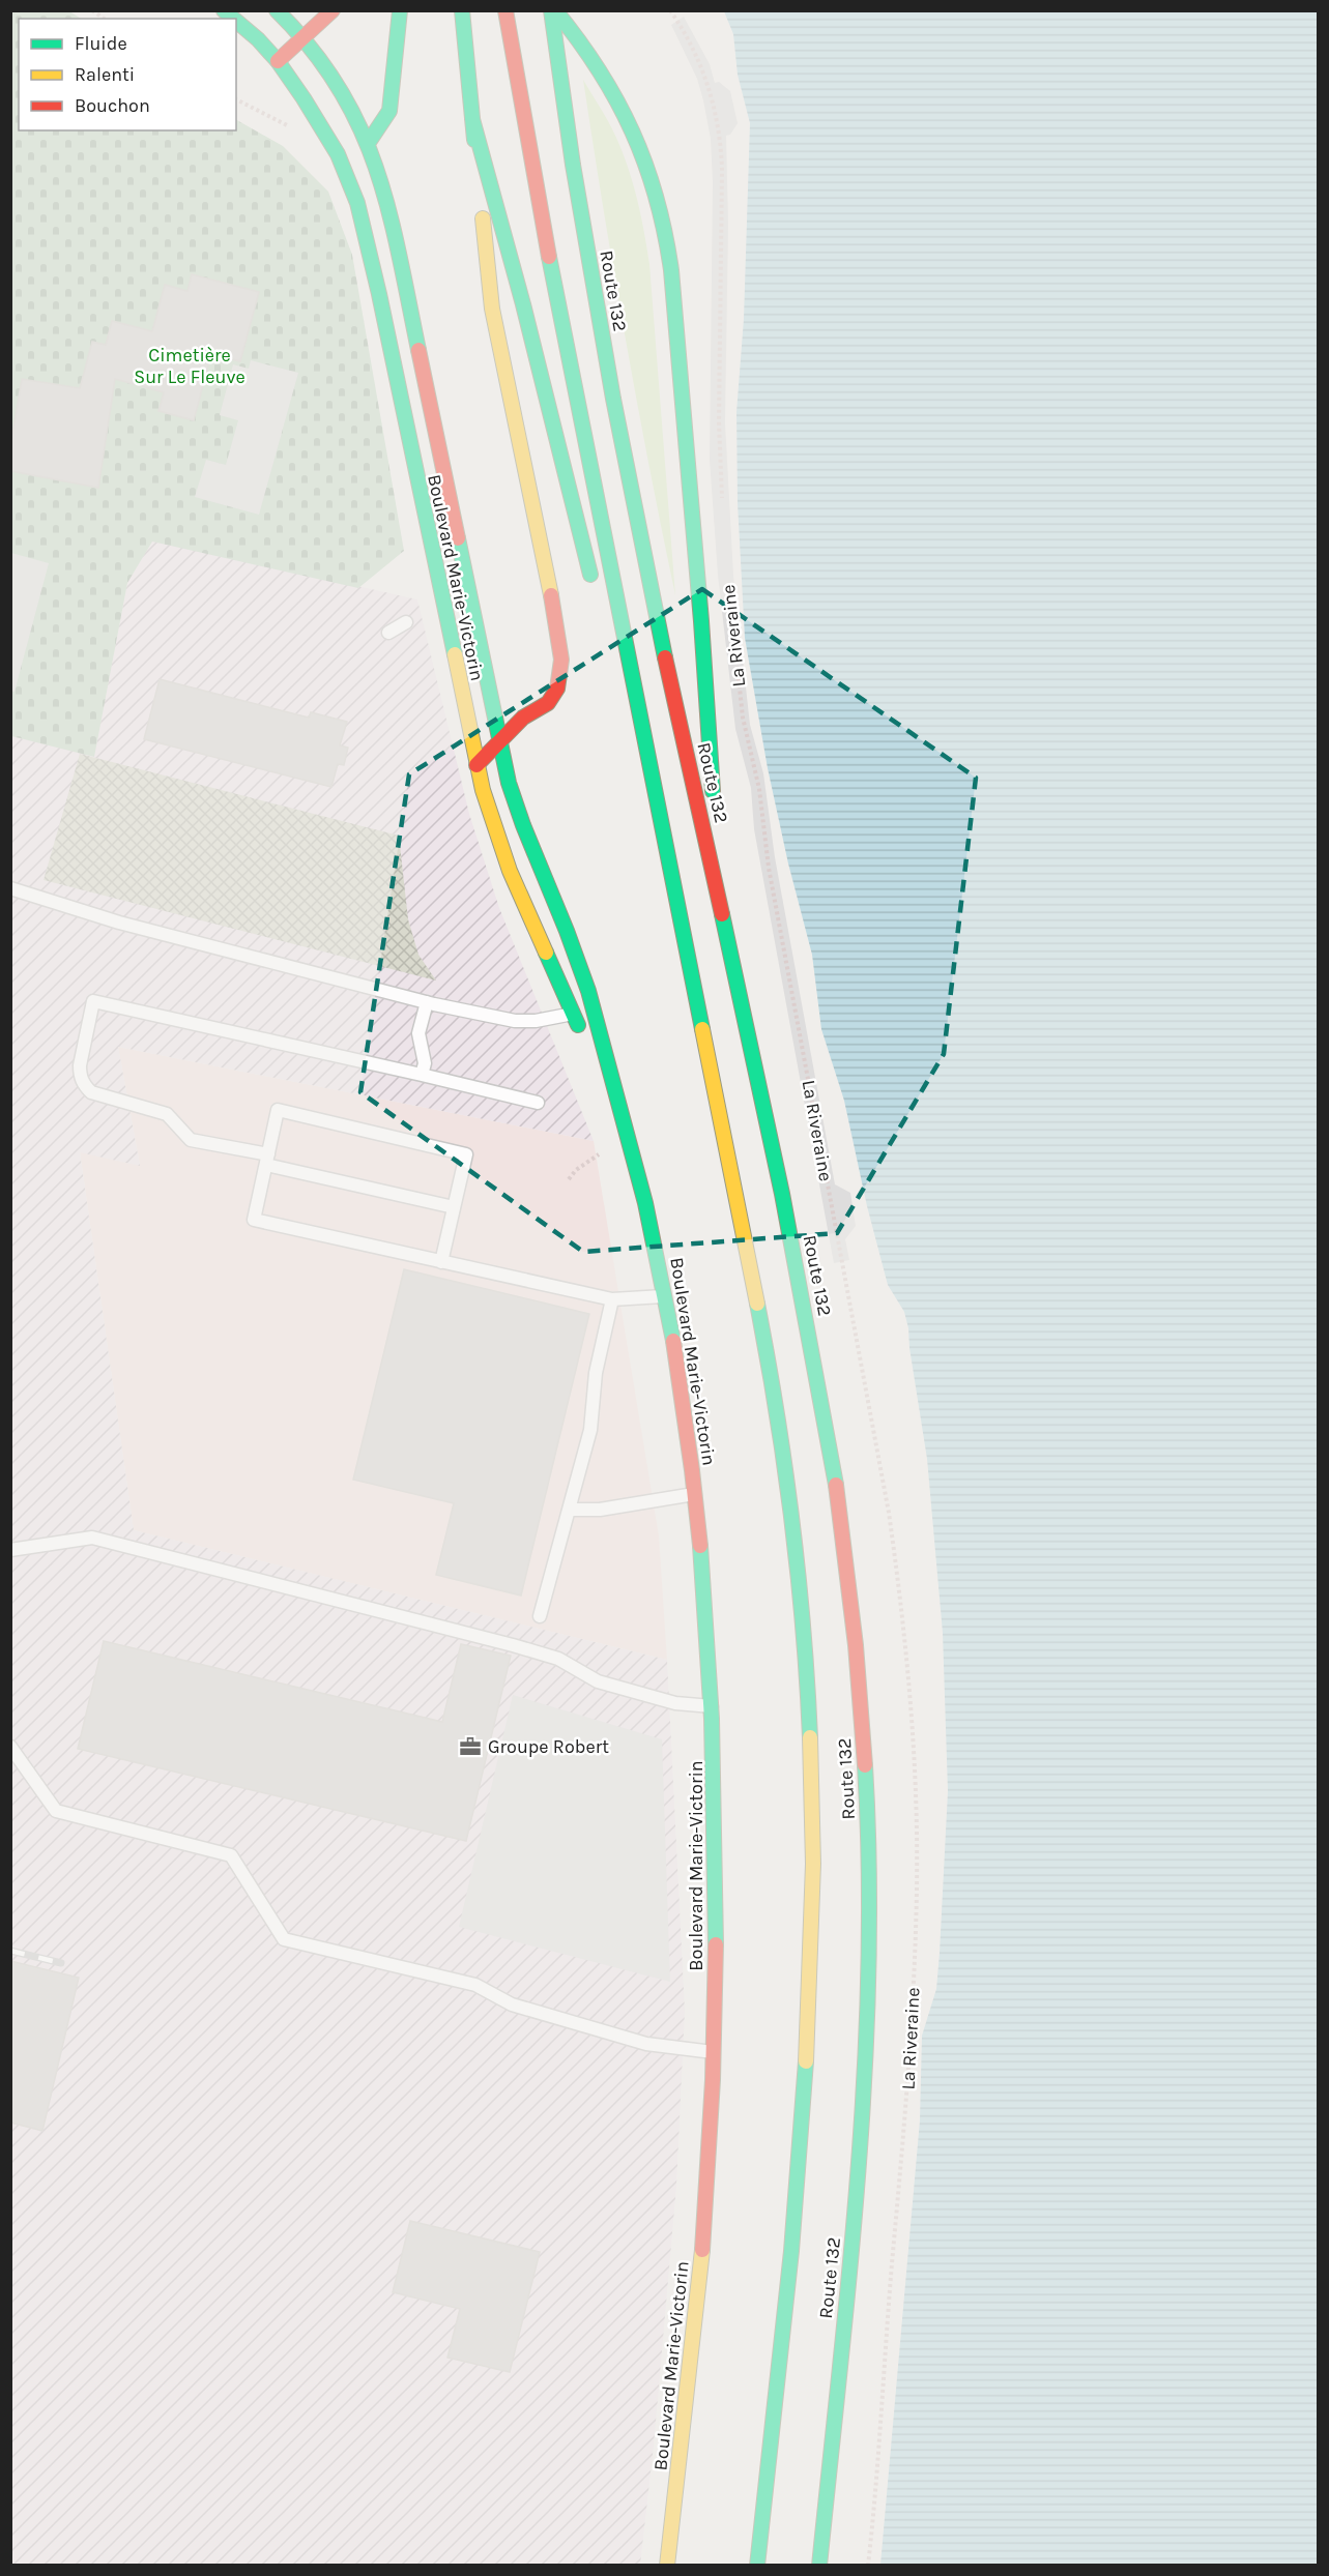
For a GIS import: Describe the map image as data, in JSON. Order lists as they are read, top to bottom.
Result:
{
  "streets": {
    "main road": ["Route 132", "Boulevard Marie-Victorin"],
    "path": ["La Riveraine"]
  },
  "parks": ["Cimetière Sur Le Fleuve"],
  "places": {
    "office": ["Groupe Robert"]
  },
  "legend": ["Fluide", "Ralenti", "Bouchon"]
}
